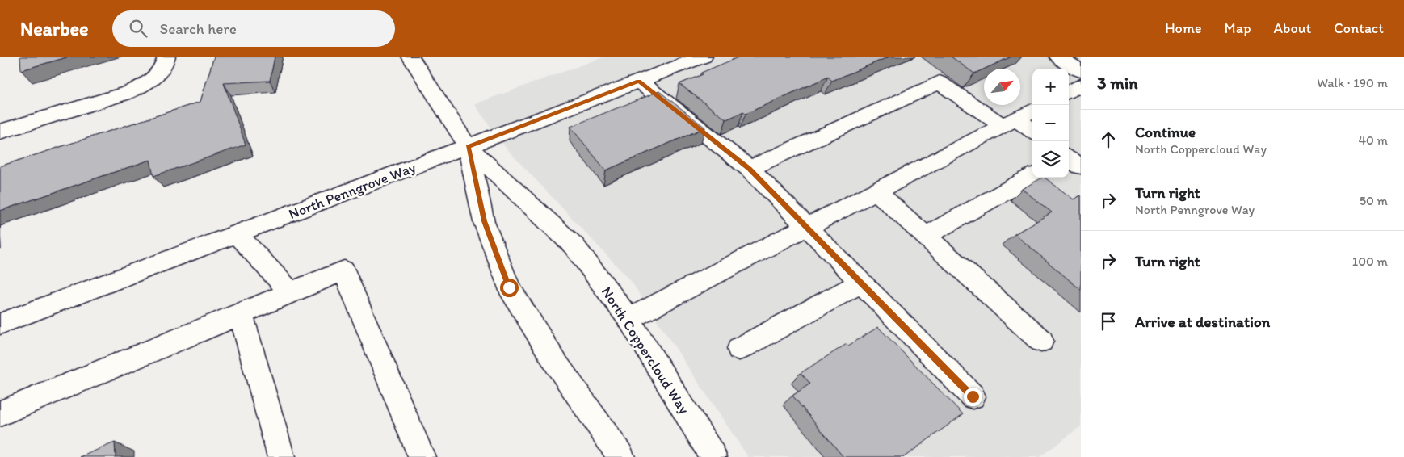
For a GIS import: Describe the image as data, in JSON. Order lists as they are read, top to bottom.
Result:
{
  "streets": {
    "street": ["North Penngrove Way", "North Coppercloud Way"]
  },
  "crossings": [
    ["North Penngrove Way", "North Coppercloud Way"]
  ],
  "north": "top right",
  "page": {
    "header": "Nearbee",
    "search": "Search here",
    "nav": [
      "Home",
      "Map",
      "About",
      "Contact"
    ],
    "heading": ["3 min", "Walk · 190 m"],
    "map_buttons": ["+", "−"],
    "list": [
      ["Continue", "North Coppercloud Way", "40 m"],
      ["Turn right", "North Penngrove Way", "50 m"],
      ["Turn right", "100 m"],
      "Arrive at destination"
    ]
  }
}
